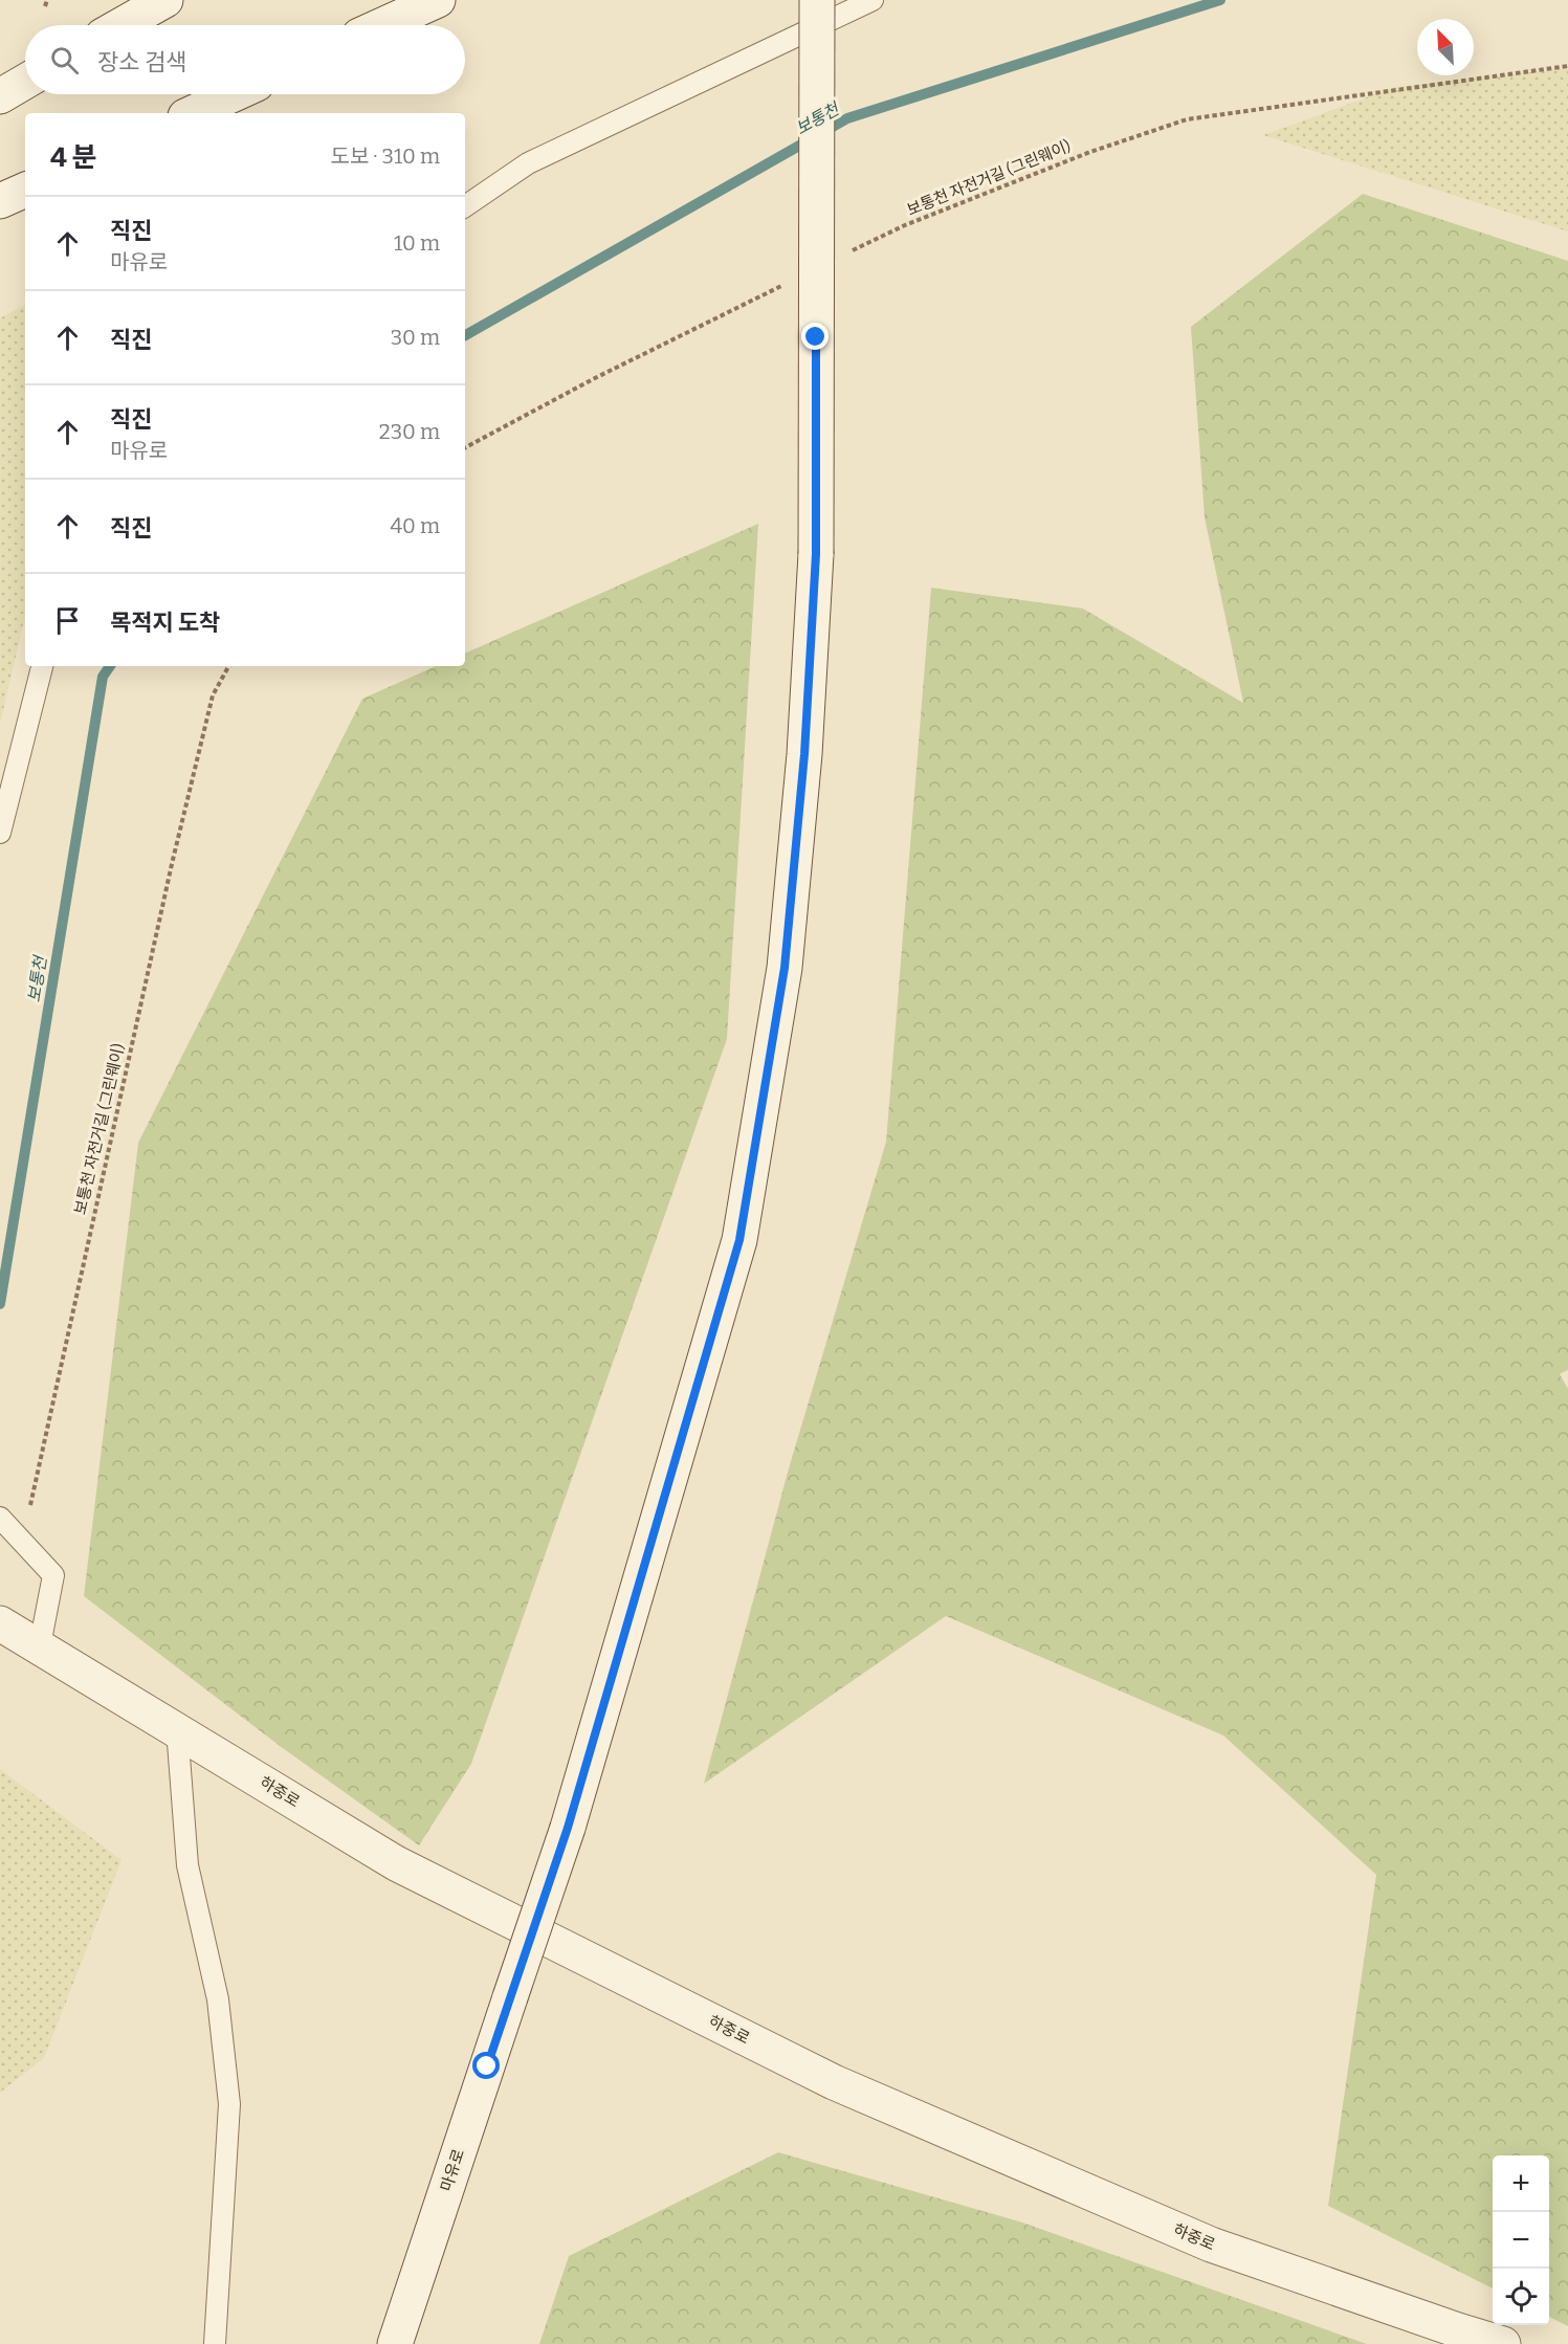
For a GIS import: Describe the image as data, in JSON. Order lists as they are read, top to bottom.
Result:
{
  "streets": {
    "main road": ["하중로", "마유로"],
    "path": ["보통천 자전거길 (그린웨이)"]
  },
  "water": ["보통천"],
  "north": "top left",
  "page": {
    "search": "장소 검색",
    "heading": ["4 분", "도보 · 310 m"],
    "list": [
      ["직진", "마유로", "10 m"],
      ["직진", "30 m"],
      ["직진", "마유로", "230 m"],
      ["직진", "40 m"],
      "목적지 도착"
    ],
    "map_buttons": ["+", "−"]
  }
}
